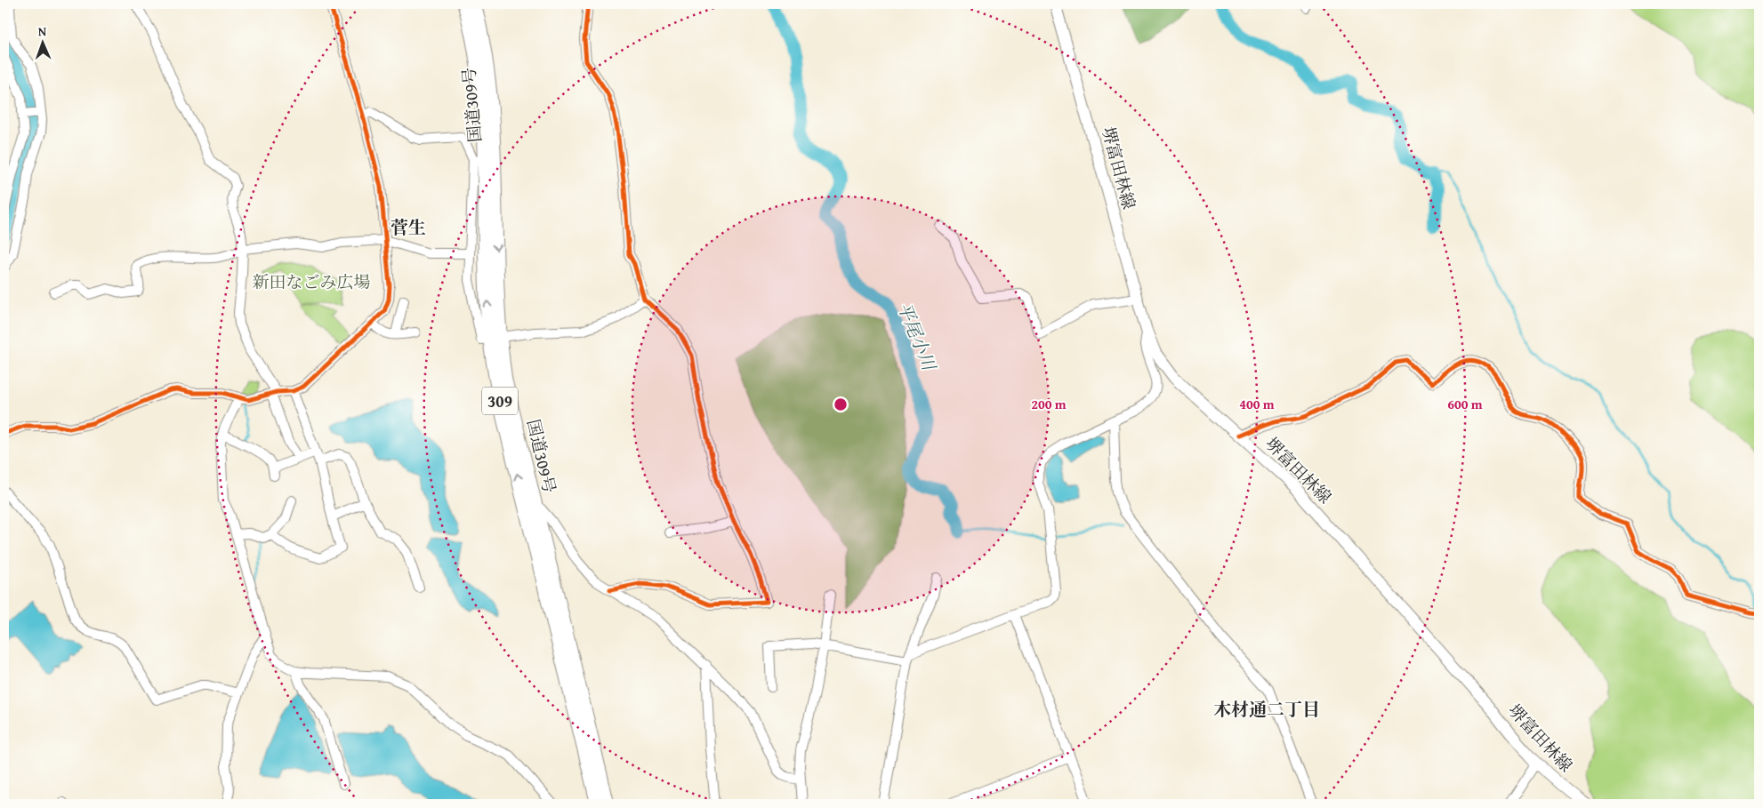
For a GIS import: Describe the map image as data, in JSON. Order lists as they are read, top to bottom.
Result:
{
  "streets": {
    "highway": ["国道309号", "309"],
    "main road": ["堺富田林線"]
  },
  "districts": ["菅生", "木材通二丁目"],
  "water": ["平尾小川"],
  "parks": ["新田なごみ広場"],
  "north": "top",
  "rings": ["200 m", "400 m", "600 m"]
}
